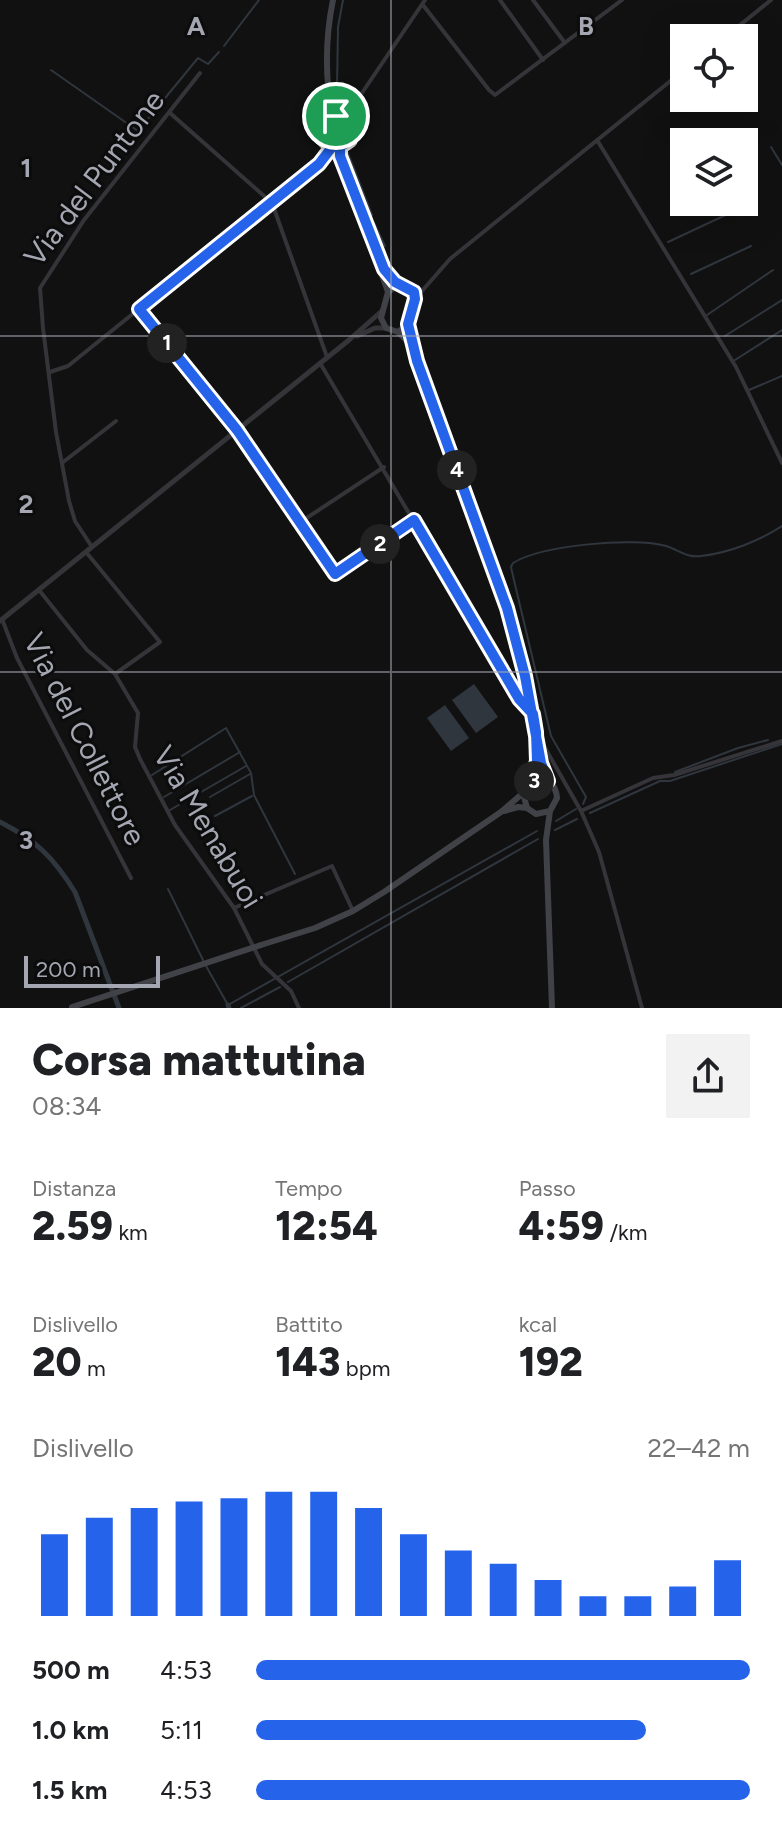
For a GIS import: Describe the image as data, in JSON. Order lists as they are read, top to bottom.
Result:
{
  "streets": {
    "street": ["Via del Puntone", "Via del Collettore", "Via Menabuoi"]
  },
  "scale_bar": "200 m",
  "page": {
    "pins": [
      "1",
      "4",
      "2",
      "3"
    ],
    "scale": "200 m",
    "heading": ["Corsa mattutina", "08:34"],
    "stats": [
      ["Distanza", "2.59 km"],
      ["Tempo", "12:54"],
      ["Passo", "4:59 /km"],
      ["Dislivello", "20 m"],
      ["Battito", "143 bpm"],
      ["kcal", "192"]
    ],
    "chart": ["Dislivello", "22–42 m"],
    "list": [
      {
        "name": "500 m",
        "note": "4:53"
      },
      {
        "name": "1.0 km",
        "note": "5:11"
      },
      {
        "name": "1.5 km",
        "note": "4:53"
      }
    ]
  },
  "grid": {
    "columns": ["A", "B"],
    "rows": ["1", "2", "3"]
  }
}
